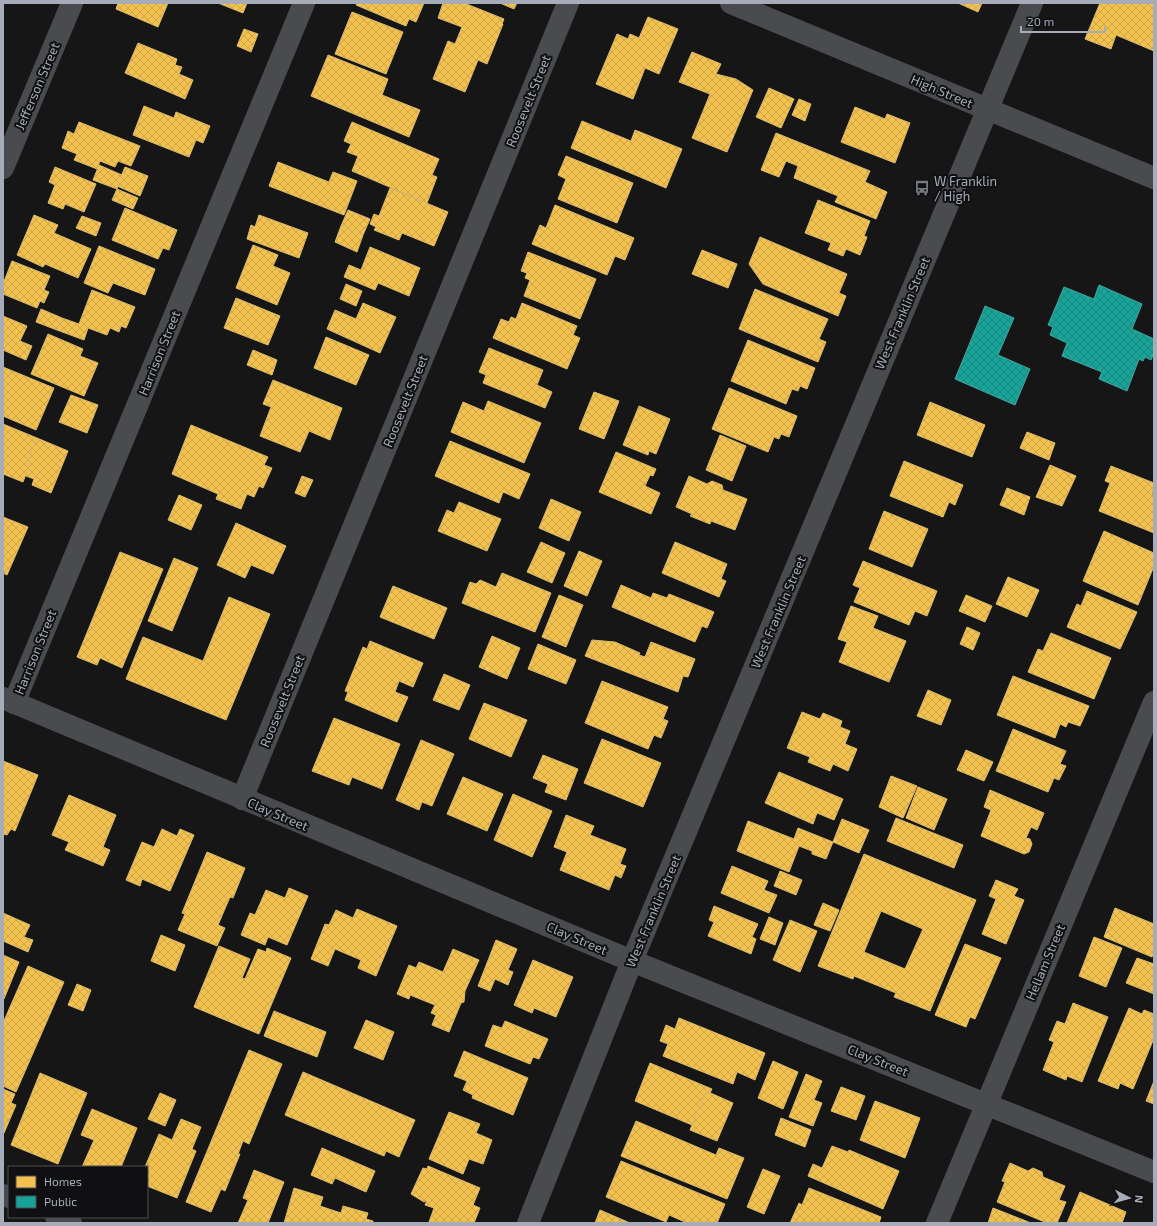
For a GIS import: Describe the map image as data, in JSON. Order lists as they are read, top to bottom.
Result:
{
  "streets": {
    "street": [
      "Jefferson Street",
      "High Street",
      "Roosevelt Street",
      "West Franklin Street",
      "Harrison Street",
      "Clay Street",
      "Hellam Street"
    ]
  },
  "crossings": [
    ["High Street", "West Franklin Street"],
    ["Roosevelt Street", "Clay Street"],
    ["West Franklin Street", "Clay Street"],
    ["Harrison Street", "Clay Street"],
    ["Clay Street", "Hellam Street"]
  ],
  "places": {
    "bus stop": ["W Franklin / High"]
  },
  "legend": ["Homes", "Public"],
  "scale_bar": "20 m",
  "north": "right"
}
